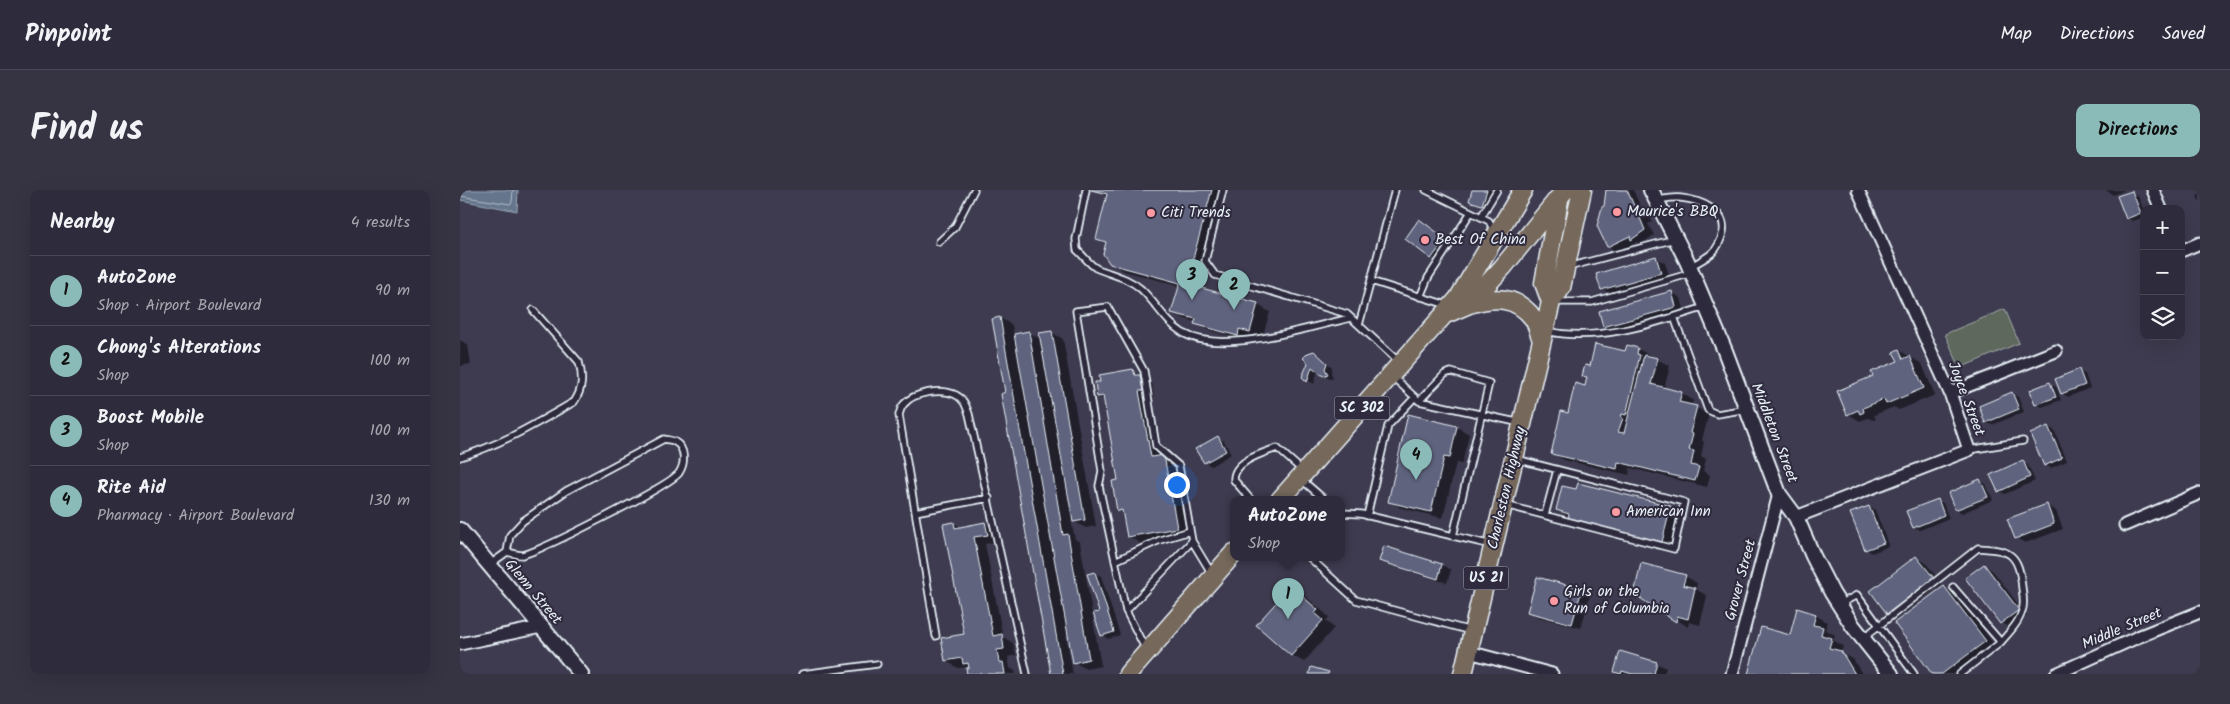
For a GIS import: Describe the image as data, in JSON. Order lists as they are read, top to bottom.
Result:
{
  "streets": {
    "main road": ["SC 302", "Charleston Highway", "US 21"],
    "street": [
      "Joyce Street",
      "Middleton Street",
      "Grover Street",
      "Glenn Street",
      "Middle Street"
    ]
  },
  "crossings": [
    ["Joyce Street", "Middleton Street"],
    ["SC 302", "Charleston Highway"],
    ["Middleton Street", "Grover Street"]
  ],
  "places": [
    "Maurice's BBQ",
    "Citi Trends",
    "Best Of China",
    "American Inn",
    "Girls on the Run of Columbia"
  ],
  "page": {
    "header": "Pinpoint",
    "nav": ["Map", "Directions", "Saved"],
    "title": "Find us",
    "buttons": "Directions",
    "heading": ["Nearby", "4 results"],
    "map_buttons": ["+", "−"],
    "list": [
      {
        "mark": "1",
        "name": "AutoZone",
        "note": "Shop · Airport Boulevard",
        "value": "90 m"
      },
      {
        "mark": "2",
        "name": "Chong's Alterations",
        "note": "Shop",
        "value": "100 m"
      },
      {
        "mark": "3",
        "name": "Boost Mobile",
        "note": "Shop",
        "value": "100 m"
      },
      {
        "mark": "4",
        "name": "Rite Aid",
        "note": "Pharmacy · Airport Boulevard",
        "value": "130 m"
      }
    ],
    "pins": [
      "3",
      "2",
      "4",
      "1"
    ],
    "popup": ["AutoZone", "Shop"]
  }
}
